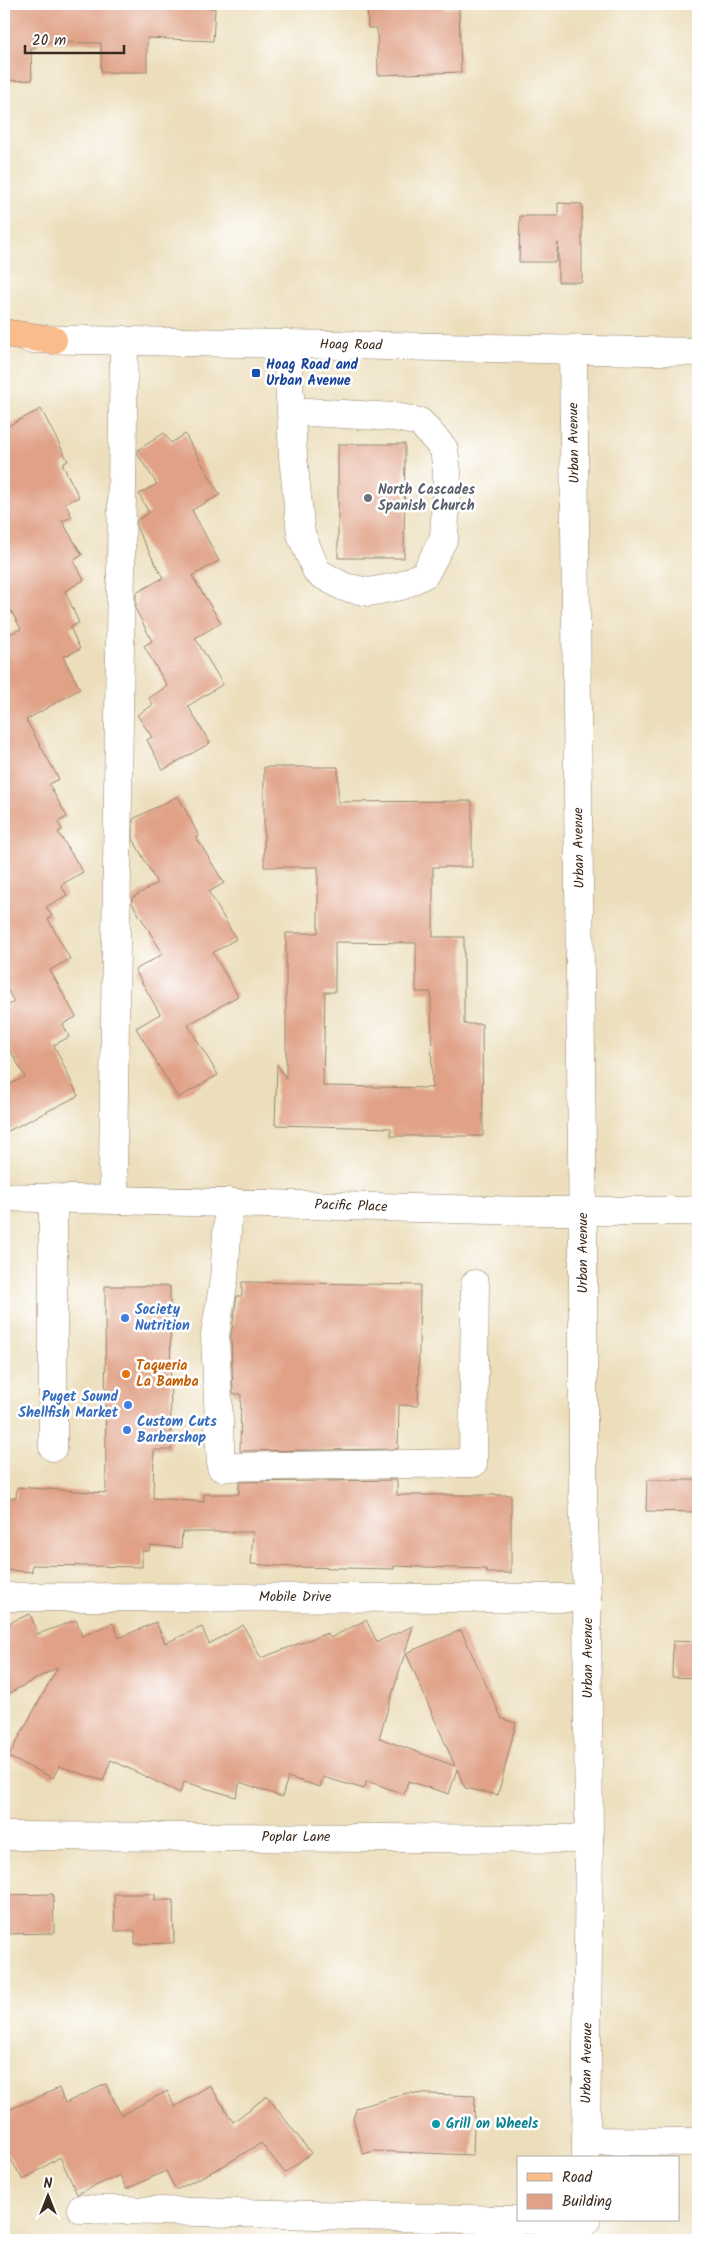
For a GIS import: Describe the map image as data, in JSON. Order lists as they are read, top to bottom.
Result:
{
  "streets": {
    "street": [
      "Hoag Road",
      "Urban Avenue",
      "Pacific Place",
      "Mobile Drive",
      "Poplar Lane"
    ]
  },
  "crossings": [
    ["Hoag Road", "Urban Avenue"],
    ["Urban Avenue", "Pacific Place"],
    ["Urban Avenue", "Mobile Drive"],
    ["Urban Avenue", "Poplar Lane"]
  ],
  "places": {
    "transit": ["Hoag Road and Urban Avenue"],
    "other": [
      "North Cascades Spanish Church",
      "Society Nutrition",
      "Taqueria La Bamba",
      "Puget Sound Shellfish Market",
      "Custom Cuts Barbershop",
      "Grill on Wheels"
    ]
  },
  "legend": ["Road", "Building"],
  "scale_bar": "20 m",
  "north": "top"
}
